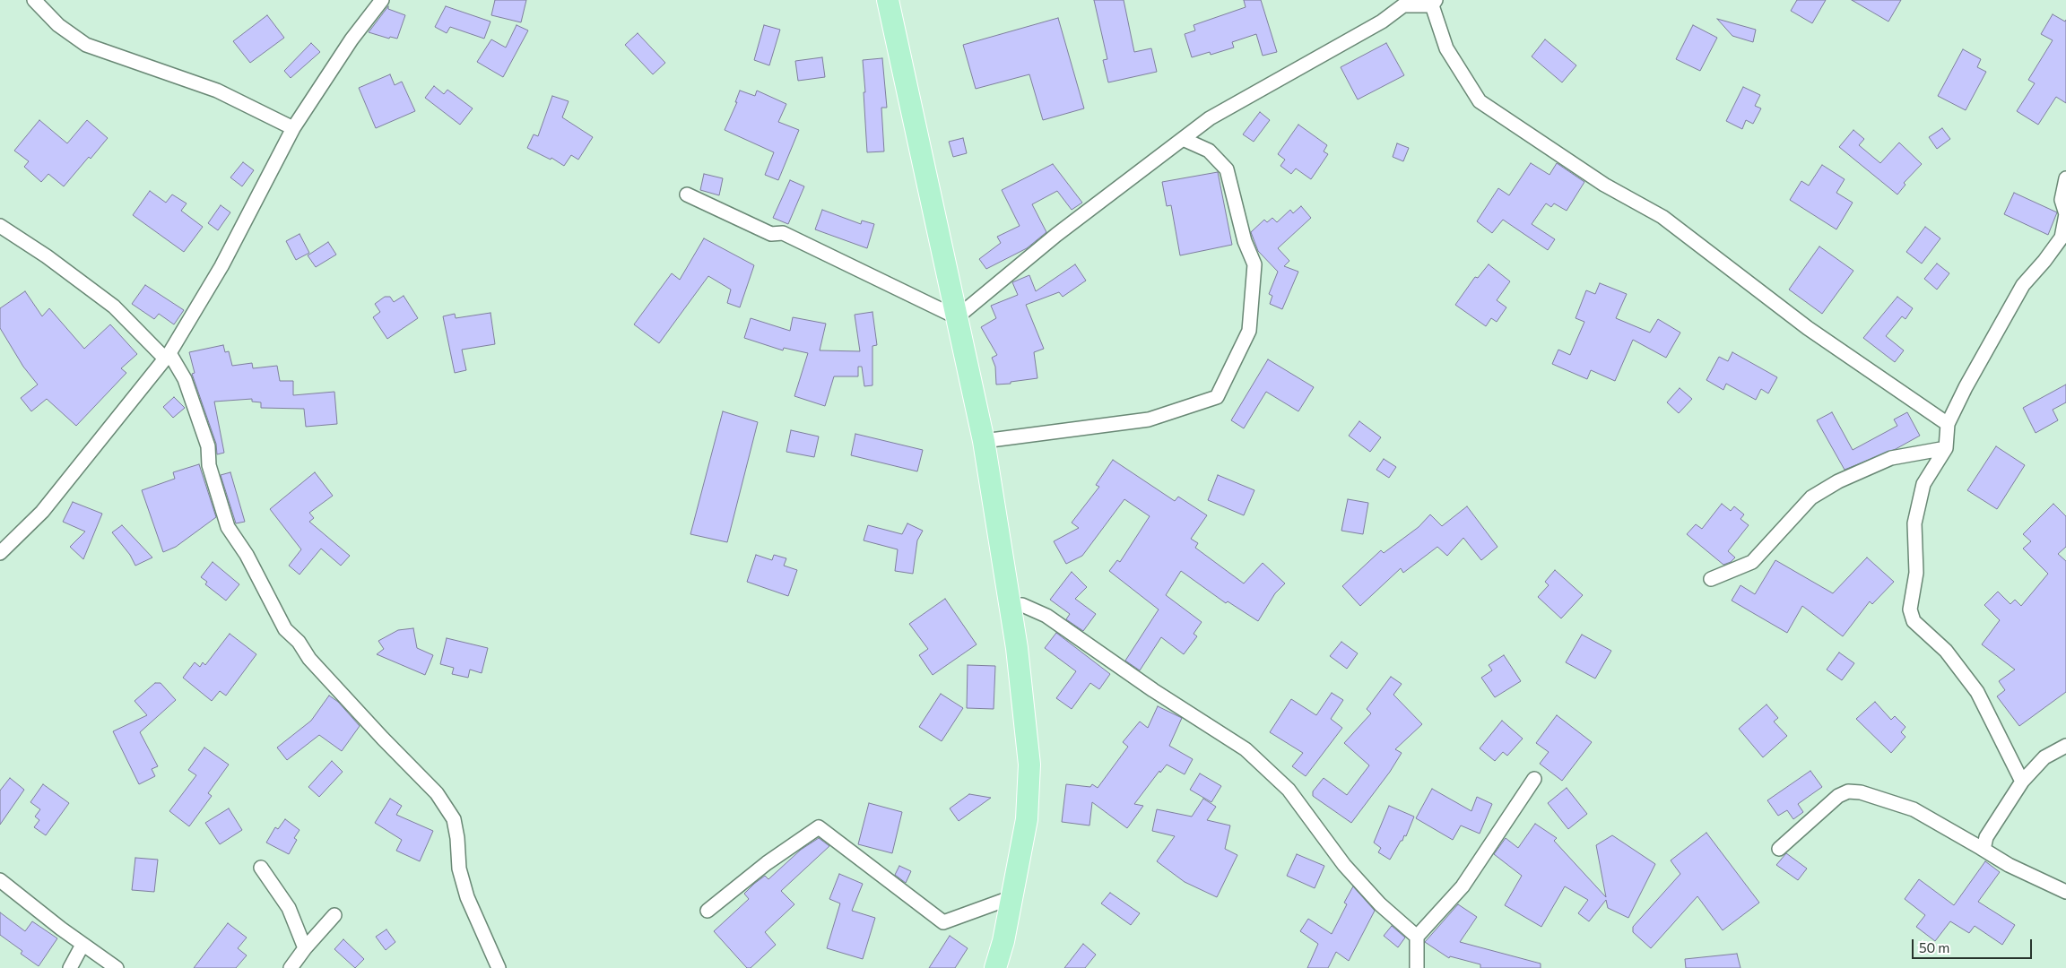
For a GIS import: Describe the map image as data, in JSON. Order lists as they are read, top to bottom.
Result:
{
  "scale_bar": "50 m"
}
